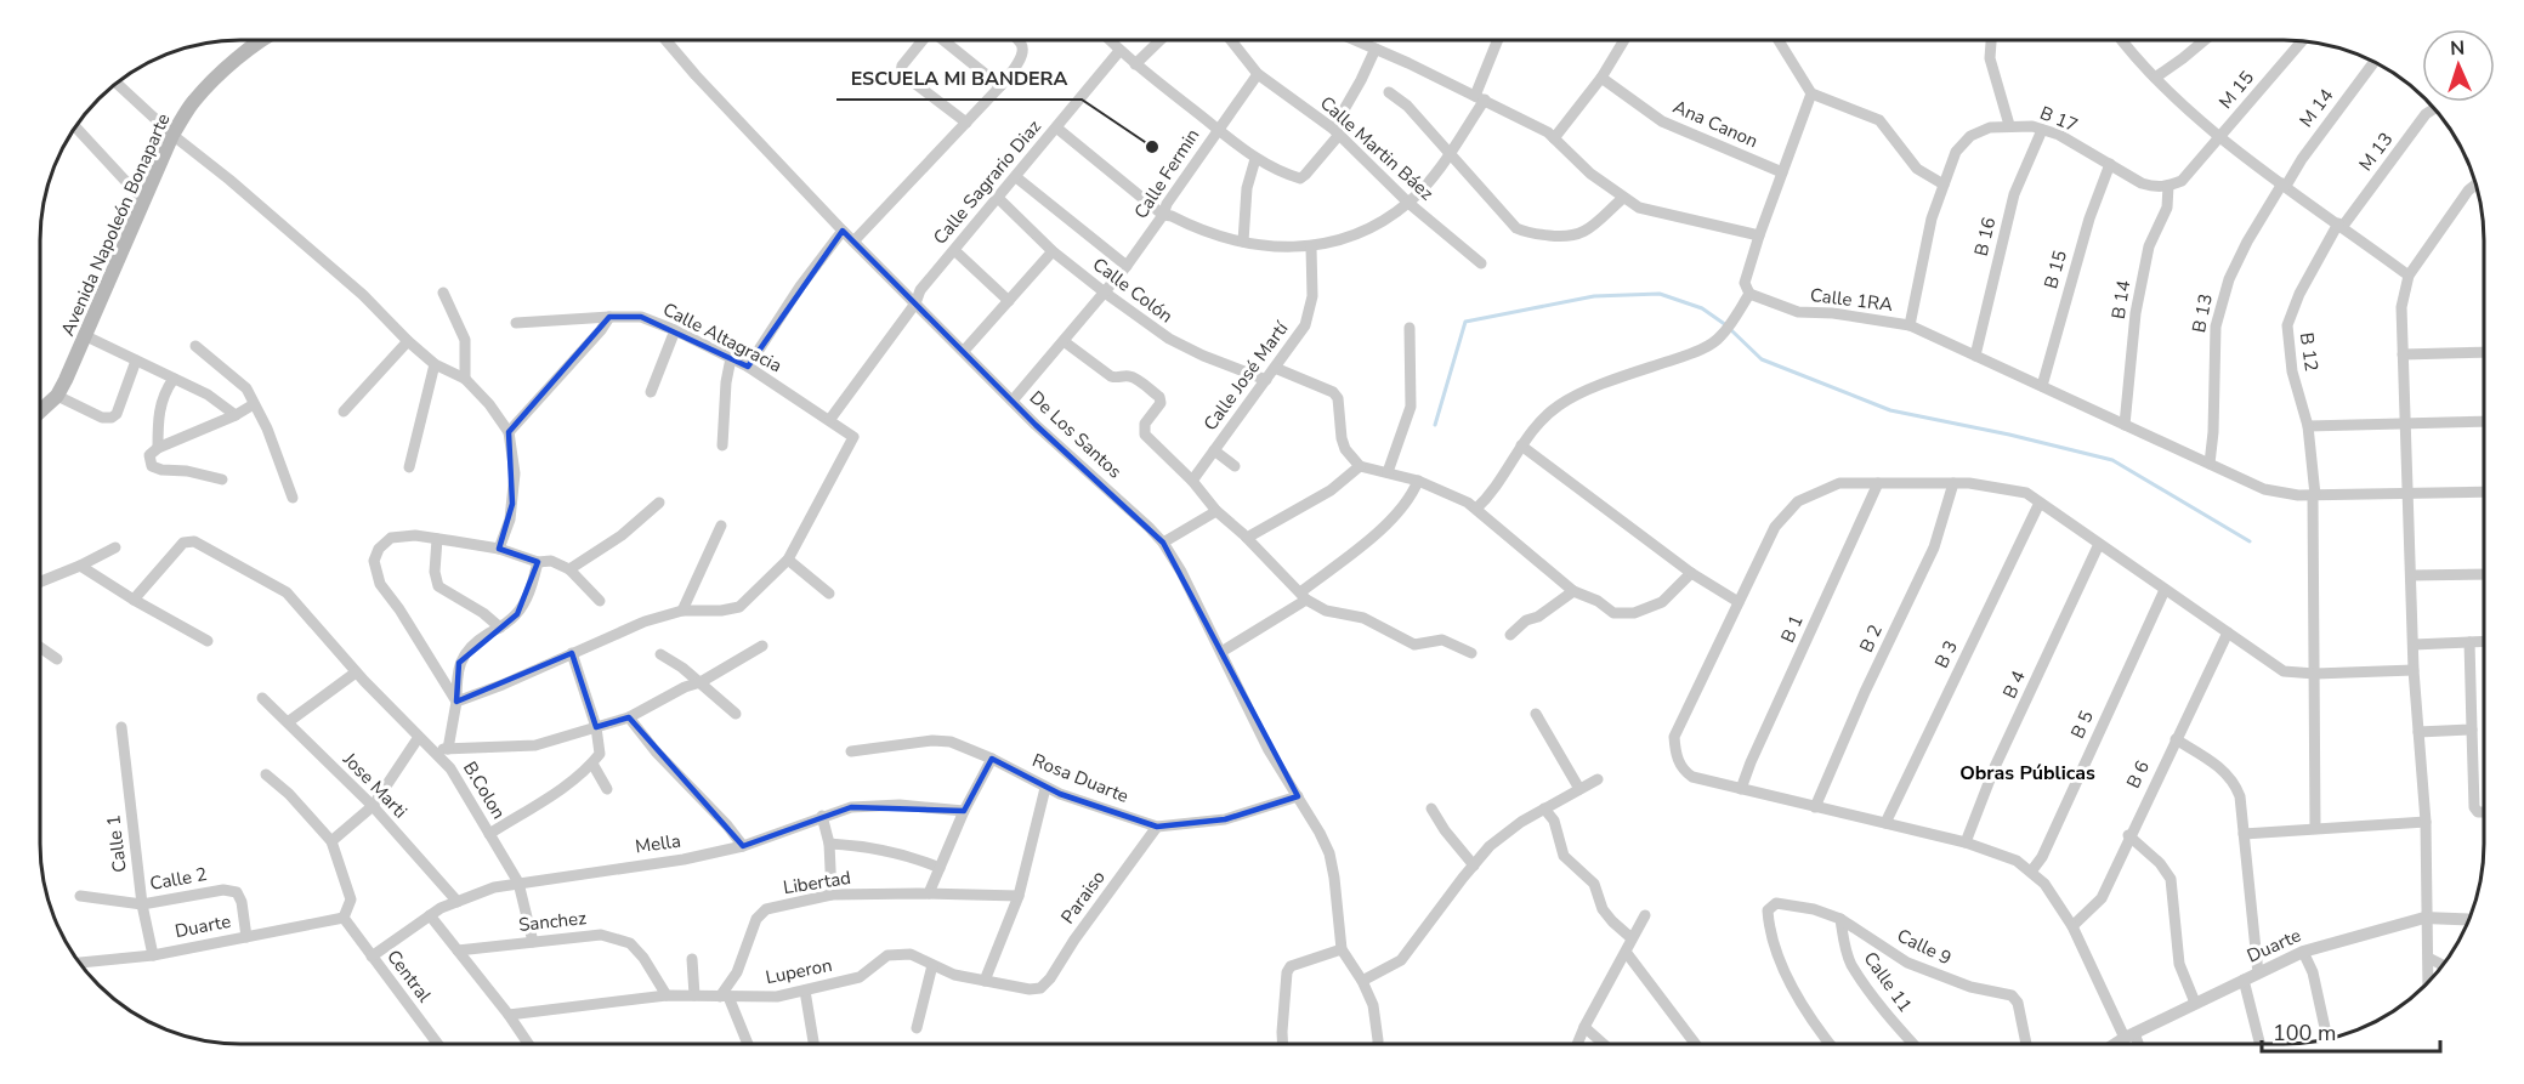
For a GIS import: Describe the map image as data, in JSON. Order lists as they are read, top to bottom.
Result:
{
  "streets": {
    "main road": ["Avenida Napoleón Bonaparte"],
    "street": [
      "M 15",
      "M 14",
      "B 17",
      "Ana Canon",
      "Calle Martin Báez",
      "M 13",
      "Calle Fermin",
      "Calle Sagrario Diaz",
      "B 16",
      "B 15",
      "Calle Colón",
      "Calle 1RA",
      "B 14",
      "B 13",
      "Calle Altagracia",
      "B 12",
      "Calle José Martí",
      "De Los Santos",
      "B 1",
      "B 2",
      "B 3",
      "B 4",
      "B 5",
      "B 6",
      "Rosa Duarte",
      "Jose Marti",
      "B.Colon",
      "Calle 1",
      "Mella",
      "Calle 2",
      "Libertad",
      "Paraiso",
      "Sanchez",
      "Duarte",
      "Calle 9",
      "Luperon",
      "Central",
      "Calle 11"
    ]
  },
  "crossings": [
    ["M 14", "B 13"],
    ["B 17", "B 16"],
    ["B 17", "B 15"],
    ["B 17", "Calle 1RA"],
    ["B 17", "B 14"],
    ["Calle Martin Báez", "Calle Fermin"],
    ["M 13", "B 12"],
    ["Calle Fermin", "Calle Colón"],
    ["Calle Fermin", "De Los Santos"],
    ["Calle Sagrario Diaz", "Calle Colón"],
    ["Calle Sagrario Diaz", "Calle Altagracia"],
    ["Calle Sagrario Diaz", "De Los Santos"],
    ["B 16", "Calle 1RA"],
    ["B 15", "Calle 1RA"],
    ["Calle Colón", "Calle José Martí"],
    ["Calle 1RA", "B 14"],
    ["Calle 1RA", "B 13"],
    ["Calle 1RA", "B 12"],
    ["Rosa Duarte", "Paraiso"],
    ["Jose Marti", "Mella"],
    ["B.Colon", "Mella"],
    ["B.Colon", "Sanchez"],
    ["Calle 1", "Calle 2"],
    ["Calle 1", "Duarte"],
    ["Mella", "Central"],
    ["Calle 2", "Duarte"],
    ["Libertad", "Luperon"],
    ["Paraiso", "Luperon"],
    ["Sanchez", "Luperon"],
    ["Duarte", "Central"],
    ["Calle 9", "Calle 11"]
  ],
  "districts": ["Obras Públicas"],
  "places": ["ESCUELA MI BANDERA"],
  "scale_bar": "100 m",
  "north": "top"
}
